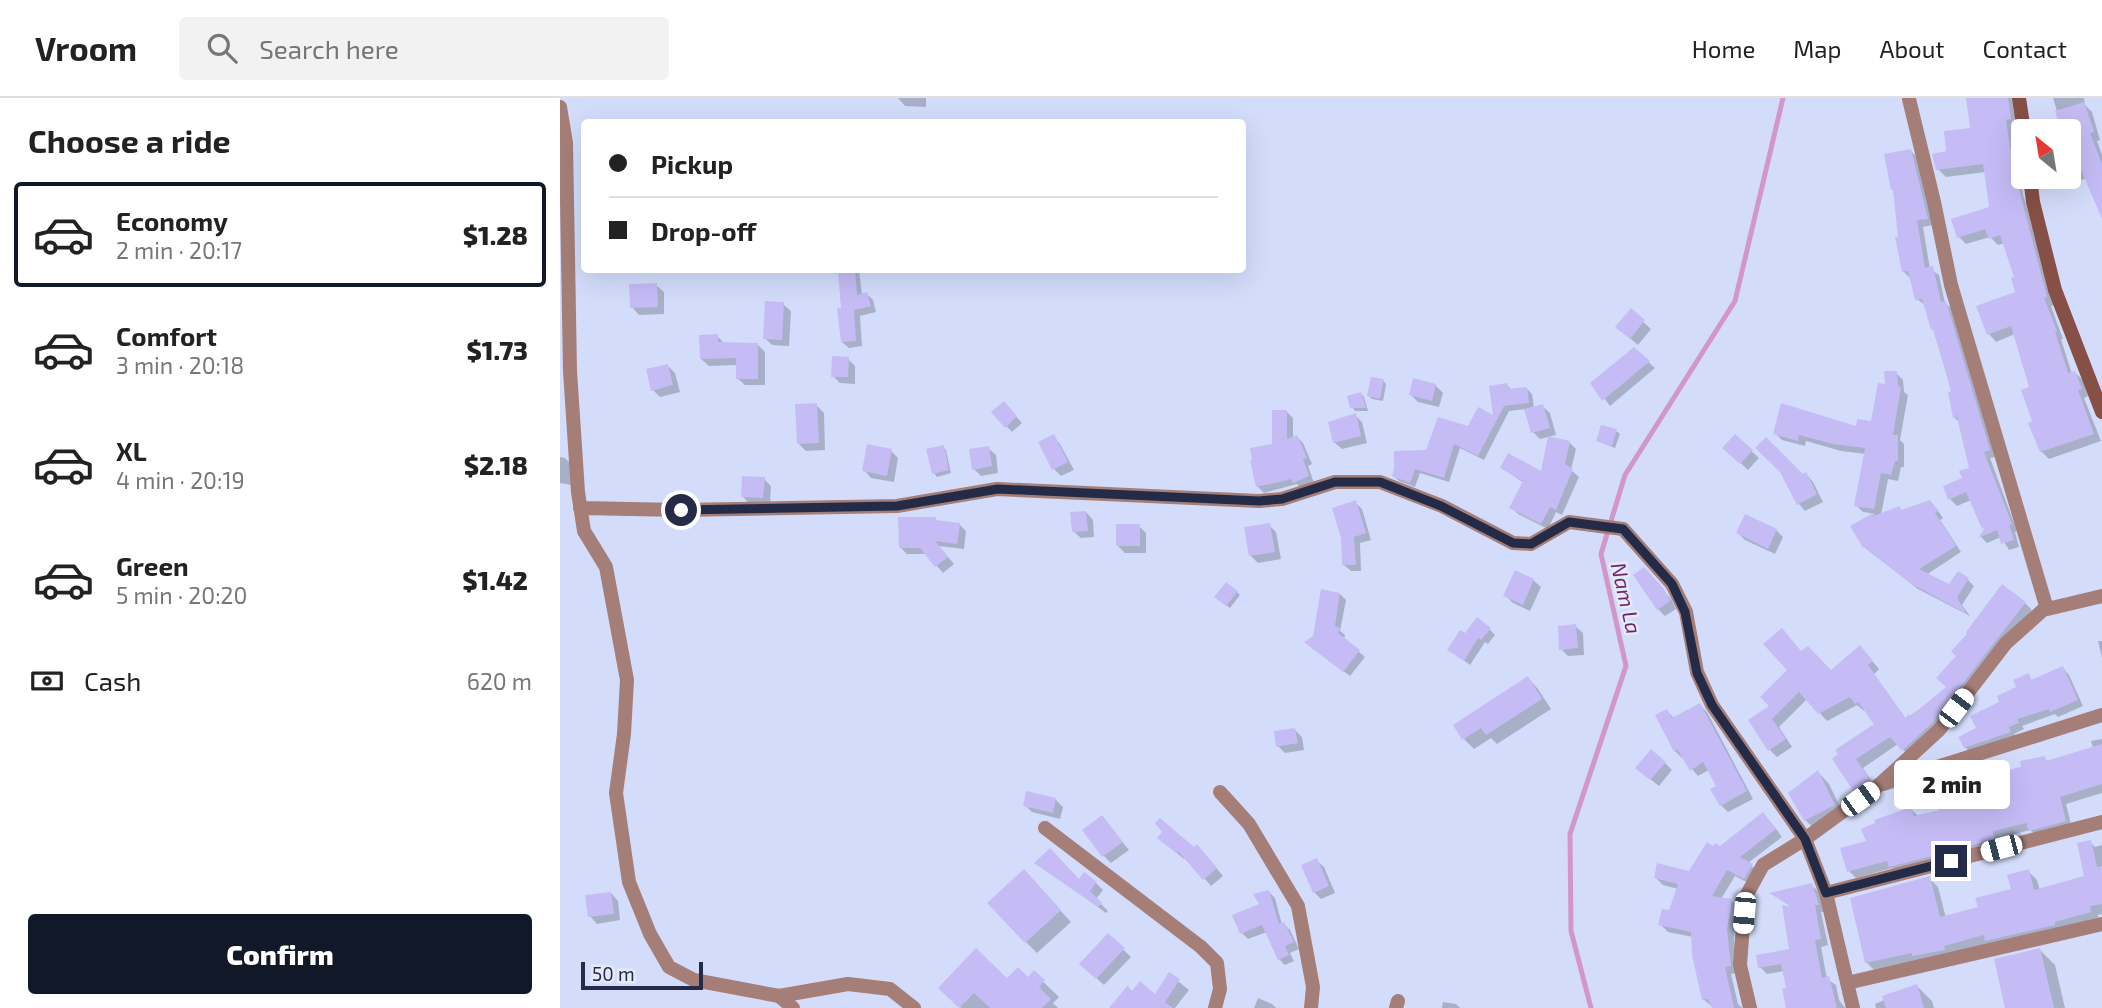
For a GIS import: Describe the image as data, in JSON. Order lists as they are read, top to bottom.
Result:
{
  "water": ["Nam La"],
  "scale_bar": "50 m",
  "north": "top left",
  "page": {
    "header": "Vroom",
    "search": "Search here",
    "nav": [
      "Home",
      "Map",
      "About",
      "Contact"
    ],
    "heading": "Choose a ride",
    "banner": ["Pickup", "Drop-off"],
    "list": [
      {
        "name": "Economy",
        "note": "2 min · 20:17",
        "value": "$1.28"
      },
      {
        "name": "Comfort",
        "note": "3 min · 20:18",
        "value": "$1.73"
      },
      {
        "name": "XL",
        "note": "4 min · 20:19",
        "value": "$2.18"
      },
      {
        "name": "Green",
        "note": "5 min · 20:20",
        "value": "$1.42"
      }
    ],
    "pay": ["Cash", "620 m"],
    "bubble": "2 min",
    "buttons": "Confirm",
    "scale": "50 m"
  }
}
